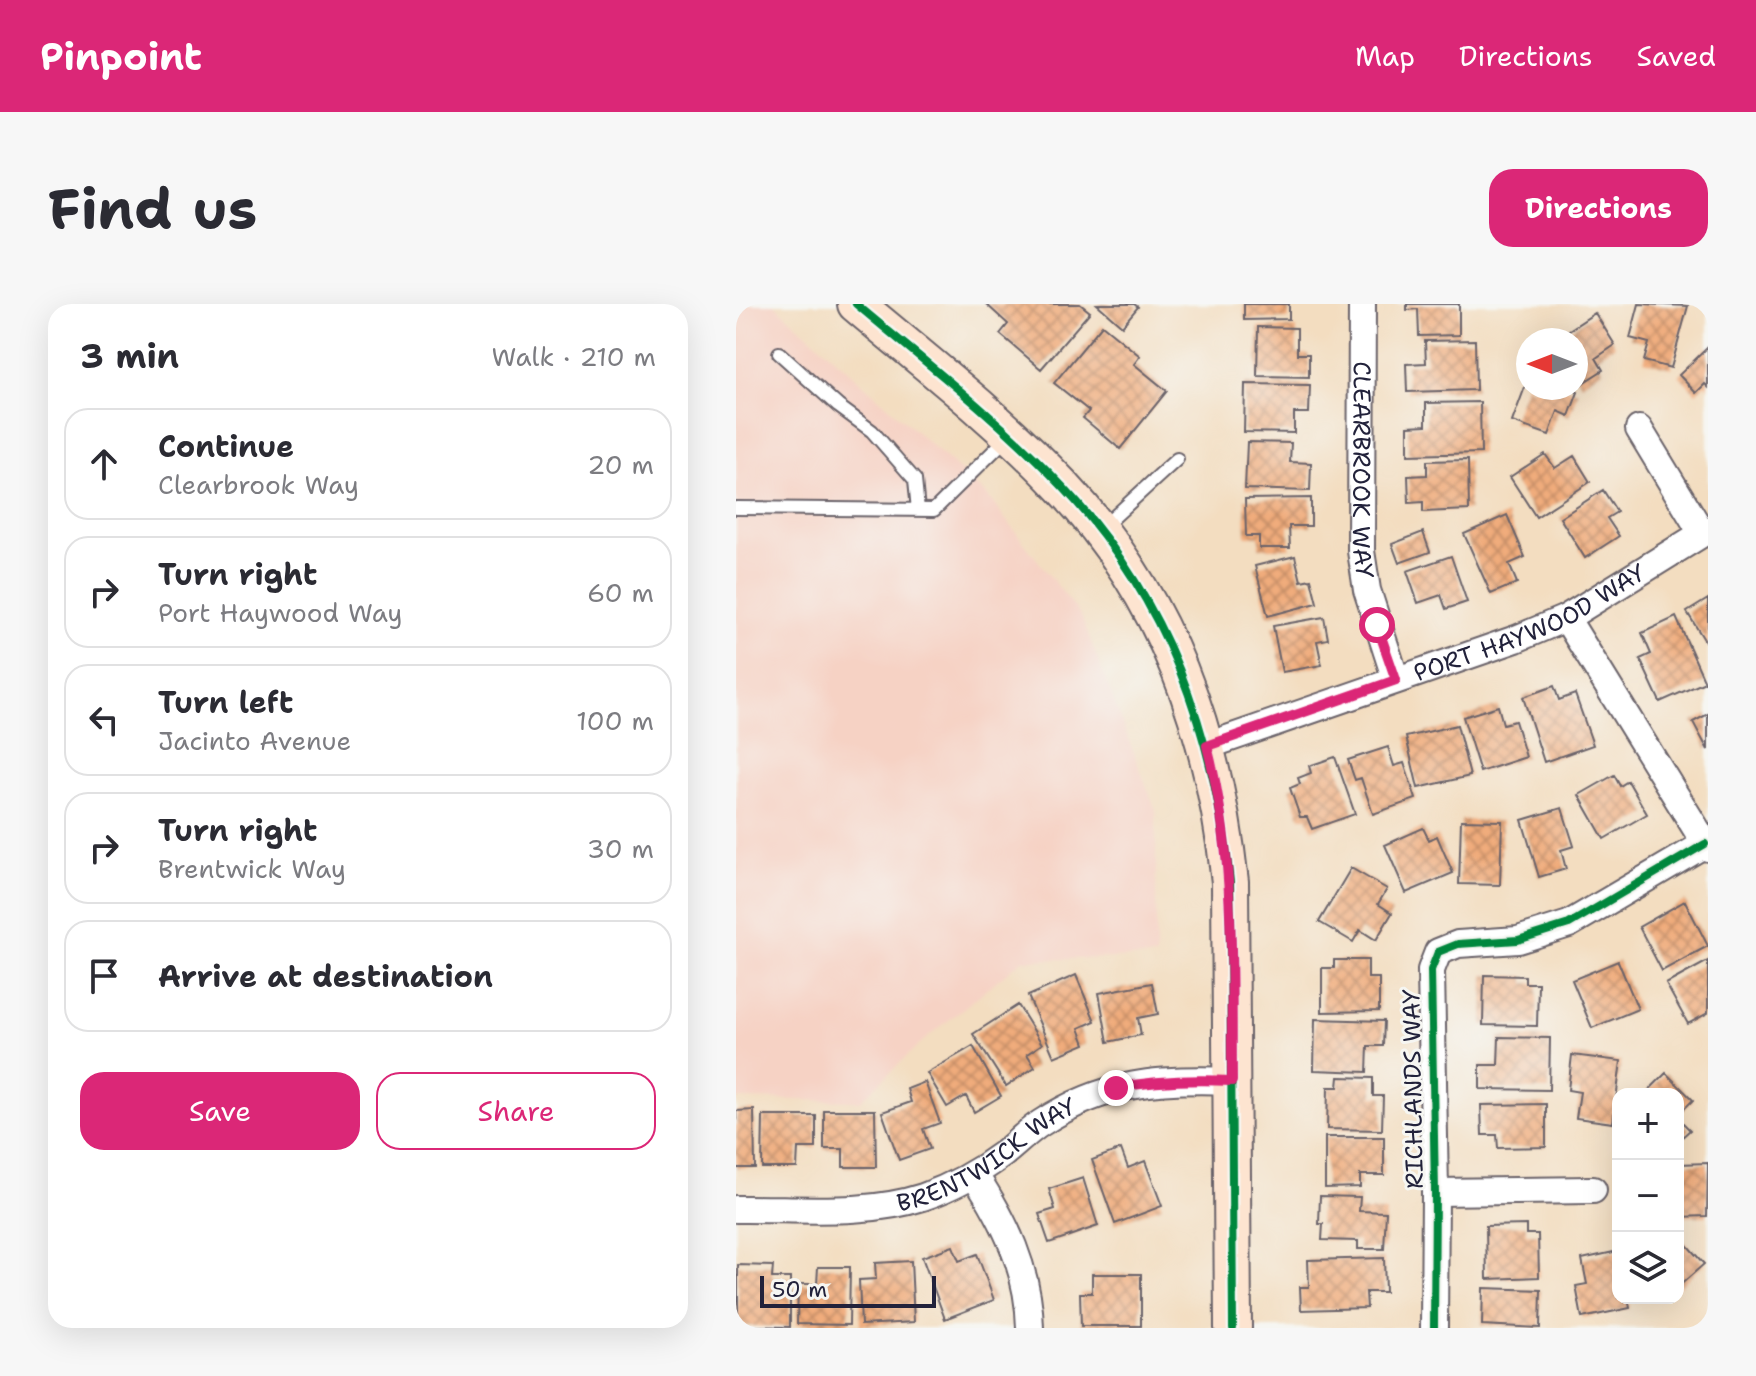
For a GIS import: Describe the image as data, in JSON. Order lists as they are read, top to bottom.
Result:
{
  "streets": {
    "street": [
      "CLEARBROOK WAY",
      "PORT HAYWOOD WAY",
      "RICHLANDS WAY",
      "BRENTWICK WAY"
    ]
  },
  "crossings": [
    ["CLEARBROOK WAY", "PORT HAYWOOD WAY"]
  ],
  "scale_bar": "50 m",
  "north": "left",
  "page": {
    "header": "Pinpoint",
    "nav": ["Map", "Directions", "Saved"],
    "buttons": [
      "Directions",
      ["Save", "Share"]
    ],
    "title": "Find us",
    "heading": ["3 min", "Walk · 210 m"],
    "list": [
      ["Continue", "Clearbrook Way", "20 m"],
      ["Turn right", "Port Haywood Way", "60 m"],
      ["Turn left", "Jacinto Avenue", "100 m"],
      ["Turn right", "Brentwick Way", "30 m"],
      "Arrive at destination"
    ],
    "map_buttons": ["+", "−"],
    "scale": "50 m"
  }
}
